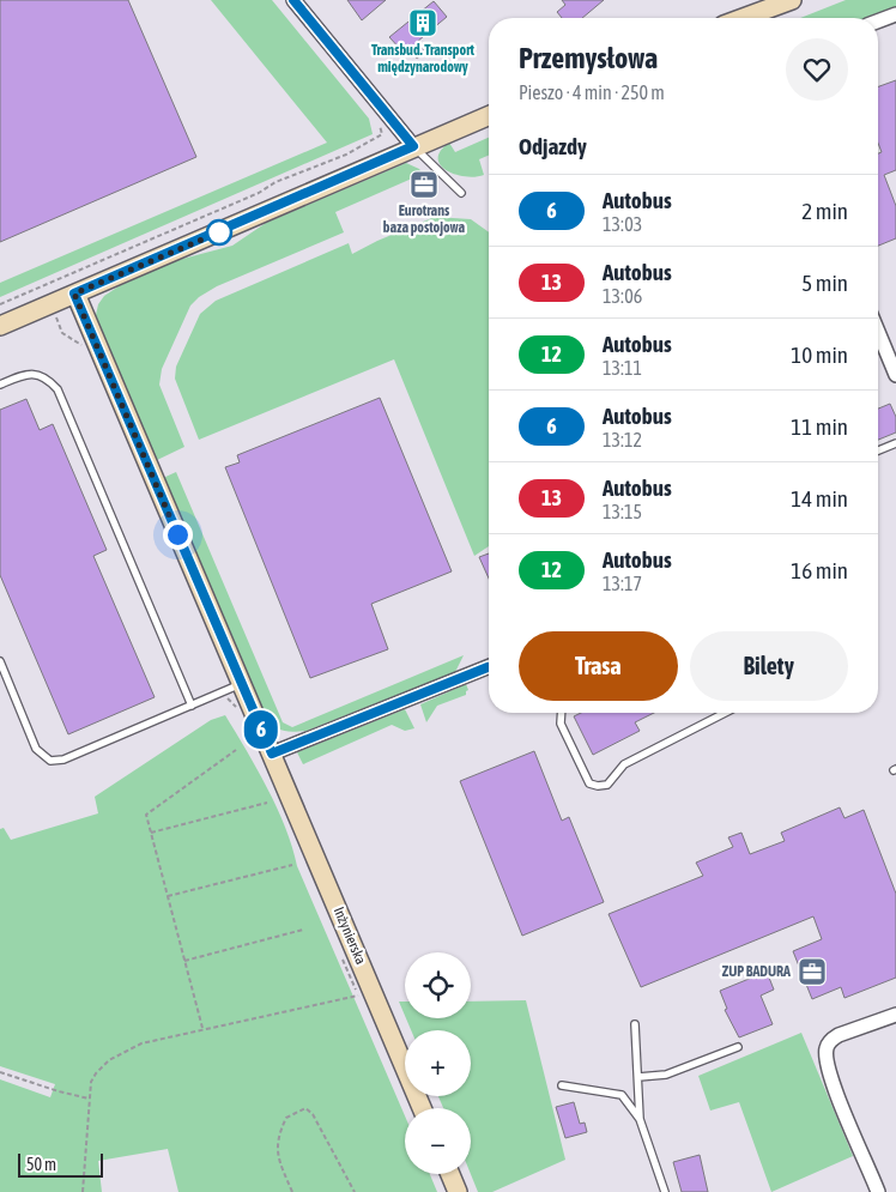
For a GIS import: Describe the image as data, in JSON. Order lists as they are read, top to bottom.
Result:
{
  "streets": {
    "street": ["Inżynierska"]
  },
  "places": {
    "building": ["Transbud. Transport międzynarodowy"],
    "office": ["Eurotrans baza postojowa", "ZUP BADURA"]
  },
  "lines": ["bus line 6"],
  "scale_bar": "50 m",
  "page": {
    "on_map": "6",
    "heading": [
      ["Przemysłowa", "Pieszo · 4 min · 250 m"],
      "Odjazdy"
    ],
    "list": [
      {
        "mark": "6",
        "name": "Autobus",
        "note": "13:03",
        "value": "2 min"
      },
      {
        "mark": "13",
        "name": "Autobus",
        "note": "13:06",
        "value": "5 min"
      },
      {
        "mark": "12",
        "name": "Autobus",
        "note": "13:11",
        "value": "10 min"
      },
      {
        "mark": "6",
        "name": "Autobus",
        "note": "13:12",
        "value": "11 min"
      },
      {
        "mark": "13",
        "name": "Autobus",
        "note": "13:15",
        "value": "14 min"
      },
      {
        "mark": "12",
        "name": "Autobus",
        "note": "13:17",
        "value": "16 min"
      }
    ],
    "buttons": ["Trasa", "Bilety"],
    "map_buttons": ["+", "−"],
    "scale": "50 m"
  }
}
